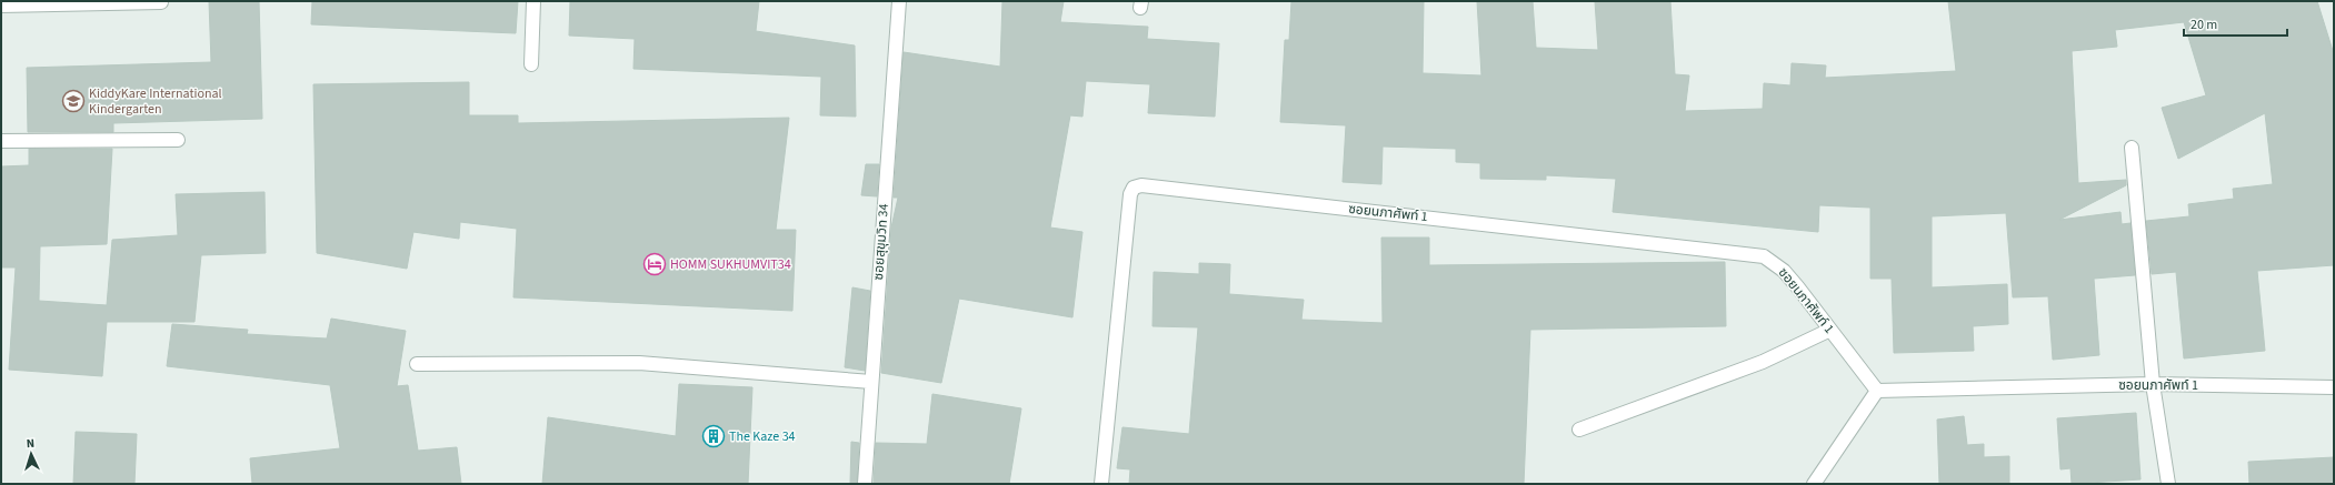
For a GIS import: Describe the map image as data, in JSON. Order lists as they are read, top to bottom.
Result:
{
  "streets": {
    "street": ["ซอยนภาศัพท์ 1", "ซอยสุขุมวิท 34"]
  },
  "places": {
    "school or university": ["KiddyKare International Kindergarten"],
    "hotel": ["HOMM SUKHUMVIT34"],
    "building": ["The Kaze 34"]
  },
  "scale_bar": "20 m",
  "north": "top"
}
